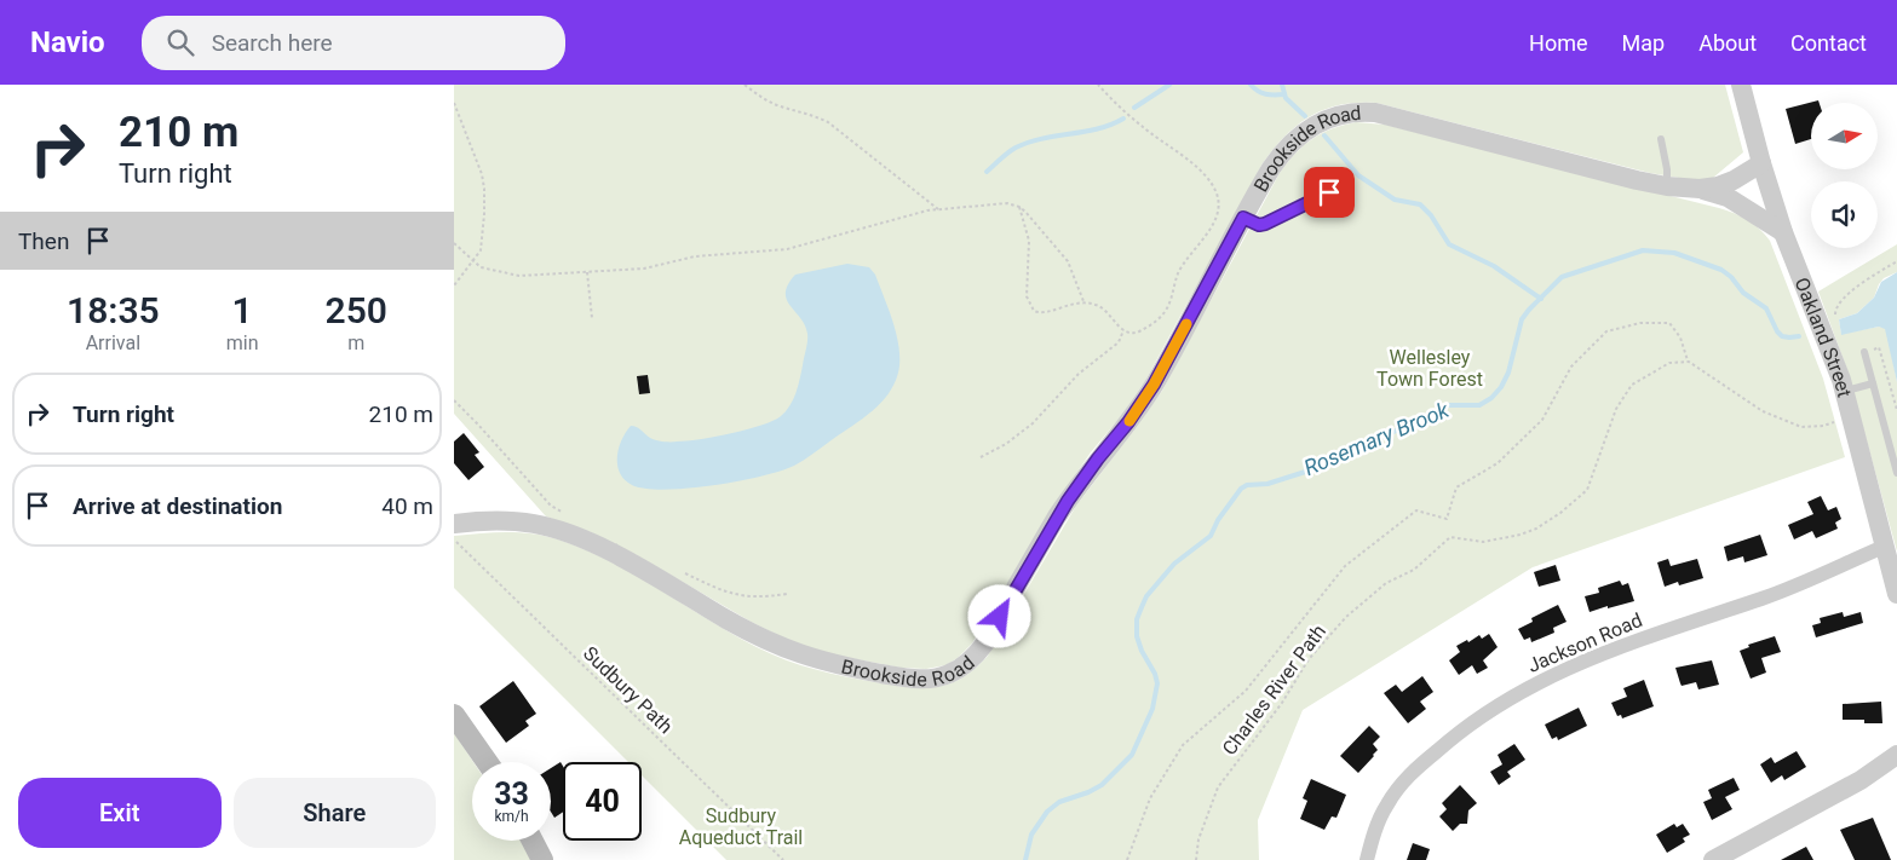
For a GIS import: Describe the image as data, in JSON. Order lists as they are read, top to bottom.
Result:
{
  "streets": {
    "street": ["Brookside Road", "Oakland Street", "Jackson Road"],
    "path": ["Sudbury Path", "Charles River Path"]
  },
  "crossings": [
    ["Brookside Road", "Oakland Street"],
    ["Oakland Street", "Jackson Road"]
  ],
  "water": ["Rosemary Brook"],
  "parks": ["Wellesley Town Forest", "Sudbury Aqueduct Trail"],
  "north": "right",
  "page": {
    "header": "Navio",
    "search": "Search here",
    "nav": [
      "Home",
      "Map",
      "About",
      "Contact"
    ],
    "turn": ["210 m", "Turn right"],
    "then": "Then",
    "eta": [
      "18:35",
      "Arrival",
      "1",
      "min",
      "250",
      "m"
    ],
    "list": [
      {
        "name": "Turn right",
        "value": "210 m"
      },
      {
        "name": "Arrive at destination",
        "value": "40 m"
      }
    ],
    "speed": "33 km/h",
    "limit": "40",
    "buttons": ["Exit", "Share"]
  }
}
